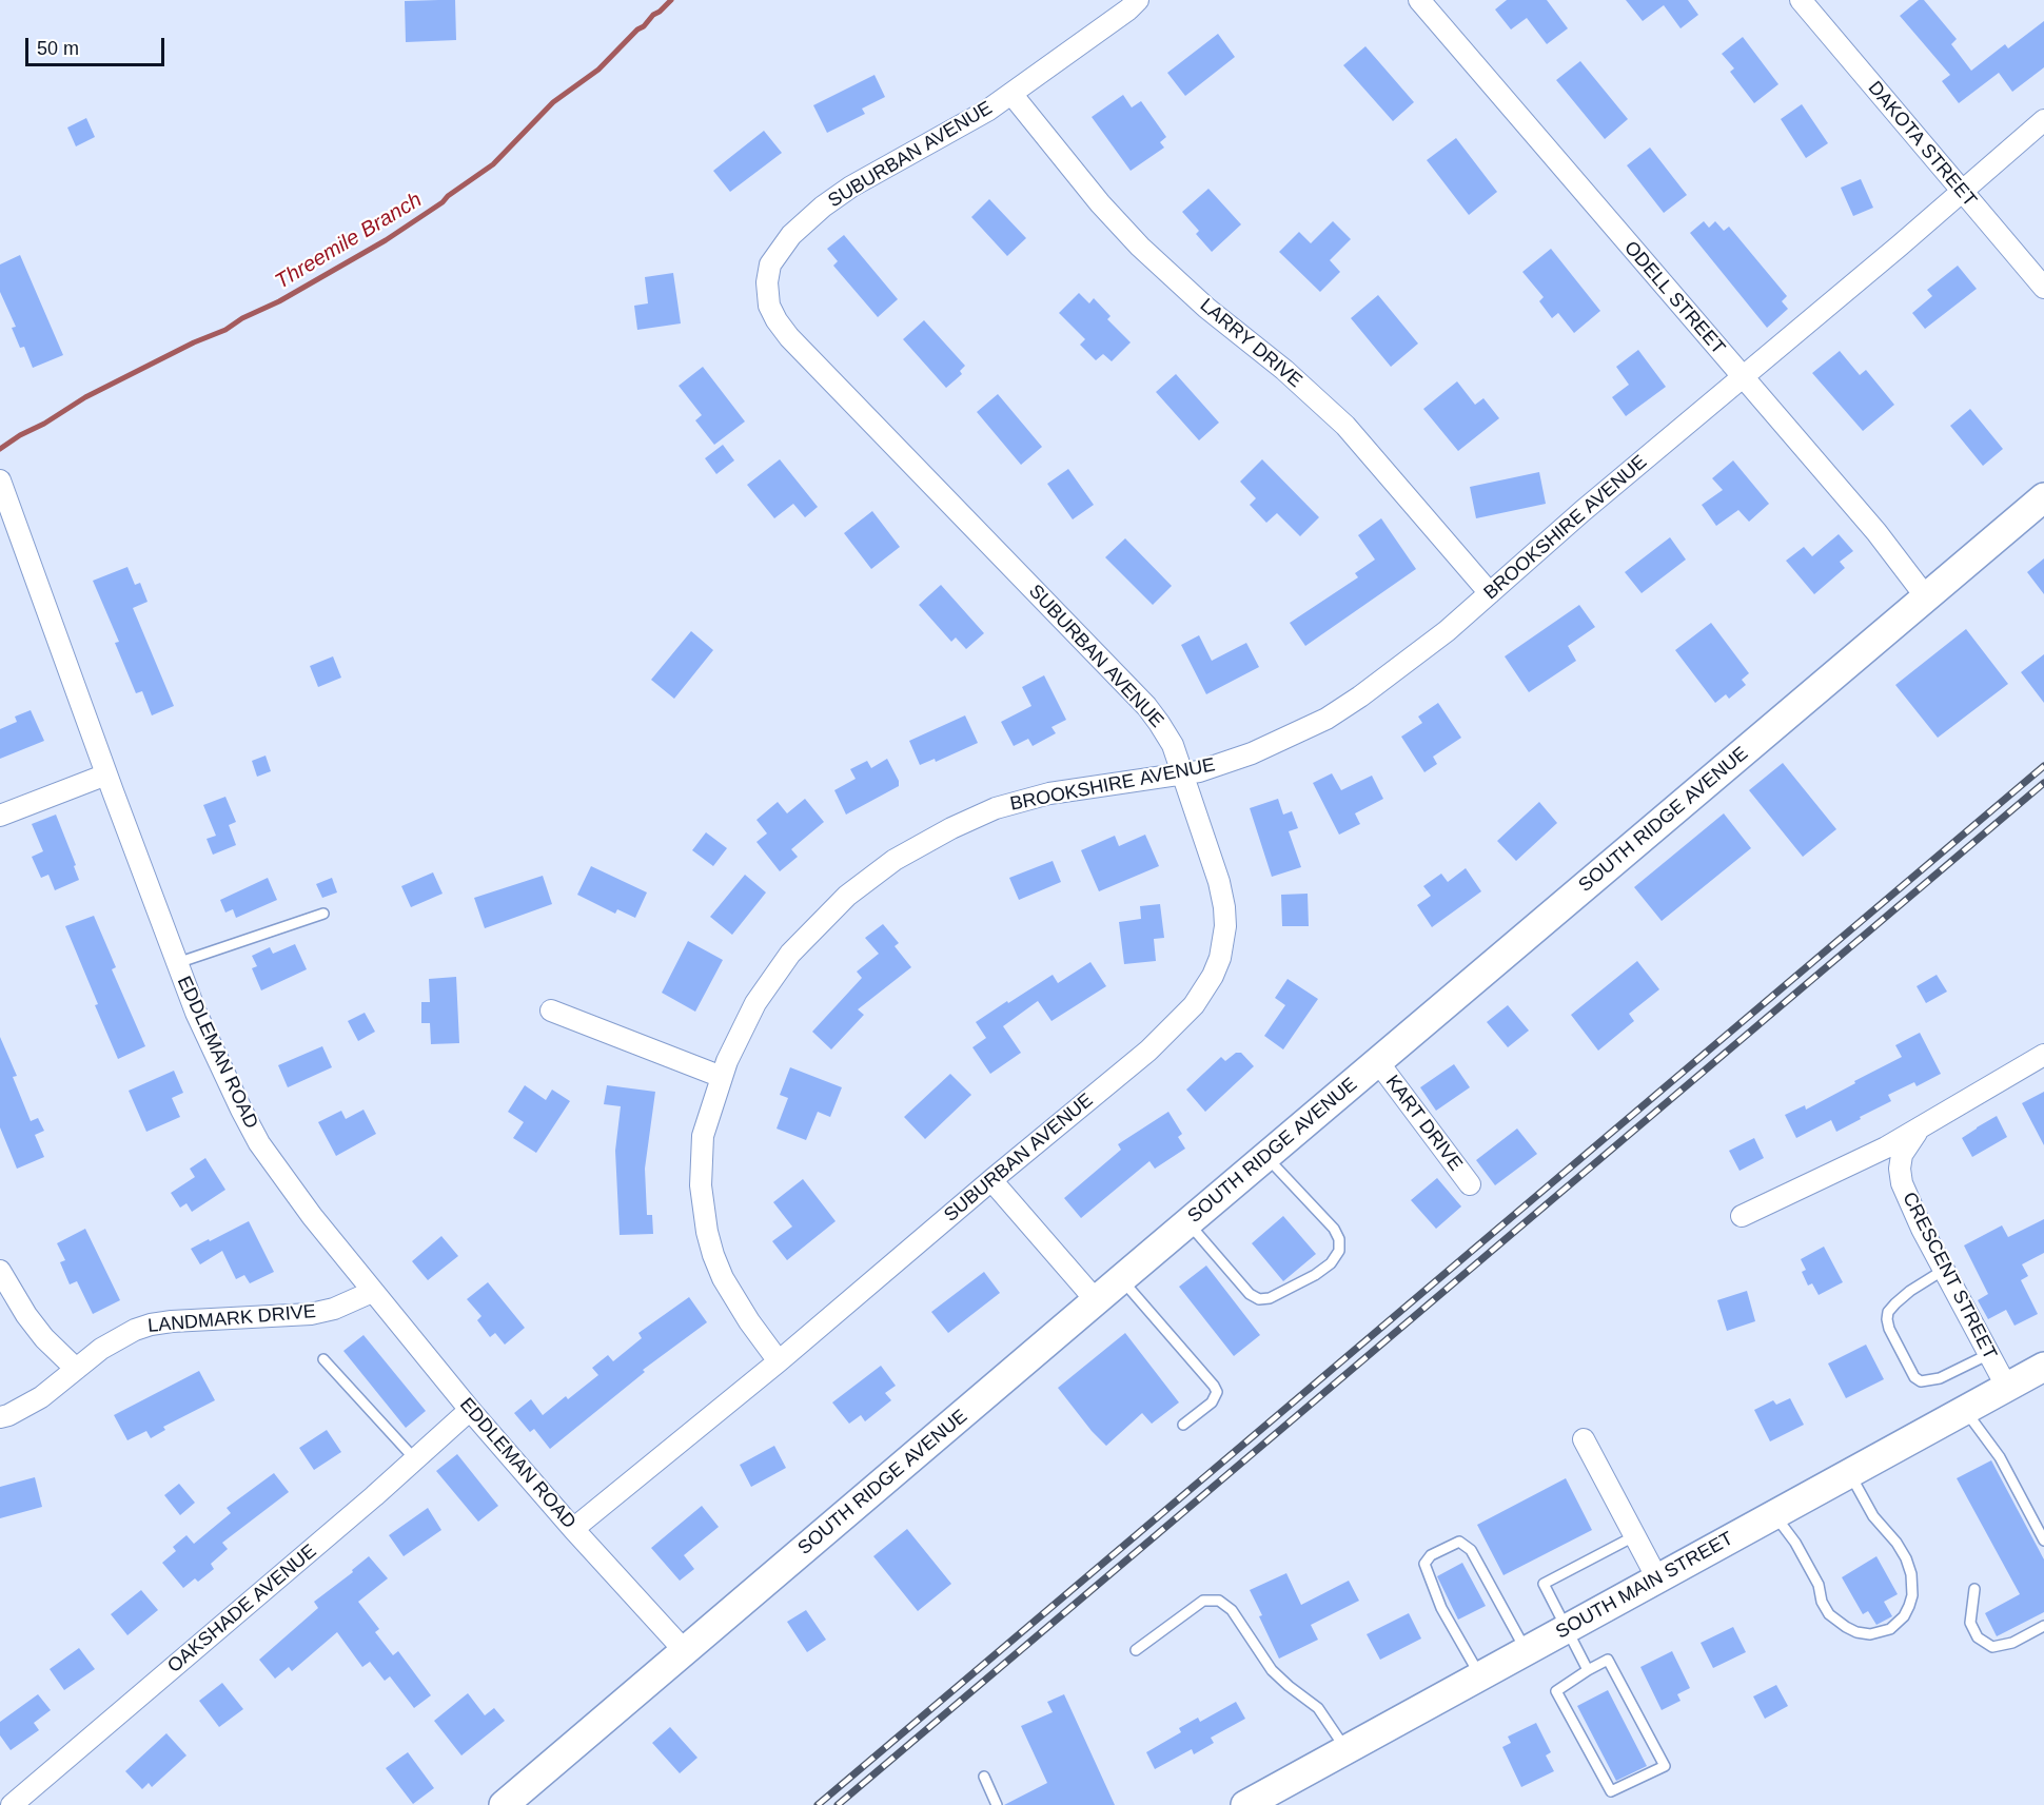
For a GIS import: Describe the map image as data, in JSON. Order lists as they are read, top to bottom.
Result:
{
  "streets": {
    "street": [
      "DAKOTA STREET",
      "SUBURBAN AVENUE",
      "ODELL STREET",
      "LARRY DRIVE",
      "BROOKSHIRE AVENUE",
      "SOUTH RIDGE AVENUE",
      "EDDLEMAN ROAD",
      "KART DRIVE",
      "CRESCENT STREET",
      "LANDMARK DRIVE",
      "SOUTH MAIN STREET",
      "OAKSHADE AVENUE"
    ]
  },
  "crossings": [
    ["DAKOTA STREET", "BROOKSHIRE AVENUE"],
    ["SUBURBAN AVENUE", "LARRY DRIVE"],
    ["SUBURBAN AVENUE", "BROOKSHIRE AVENUE"],
    ["SUBURBAN AVENUE", "EDDLEMAN ROAD"],
    ["ODELL STREET", "BROOKSHIRE AVENUE"],
    ["ODELL STREET", "SOUTH RIDGE AVENUE"],
    ["LARRY DRIVE", "BROOKSHIRE AVENUE"],
    ["SOUTH RIDGE AVENUE", "EDDLEMAN ROAD"],
    ["SOUTH RIDGE AVENUE", "KART DRIVE"],
    ["EDDLEMAN ROAD", "LANDMARK DRIVE"],
    ["EDDLEMAN ROAD", "OAKSHADE AVENUE"],
    ["CRESCENT STREET", "SOUTH MAIN STREET"]
  ],
  "water": ["Threemile Branch"],
  "scale_bar": "50 m"
}
